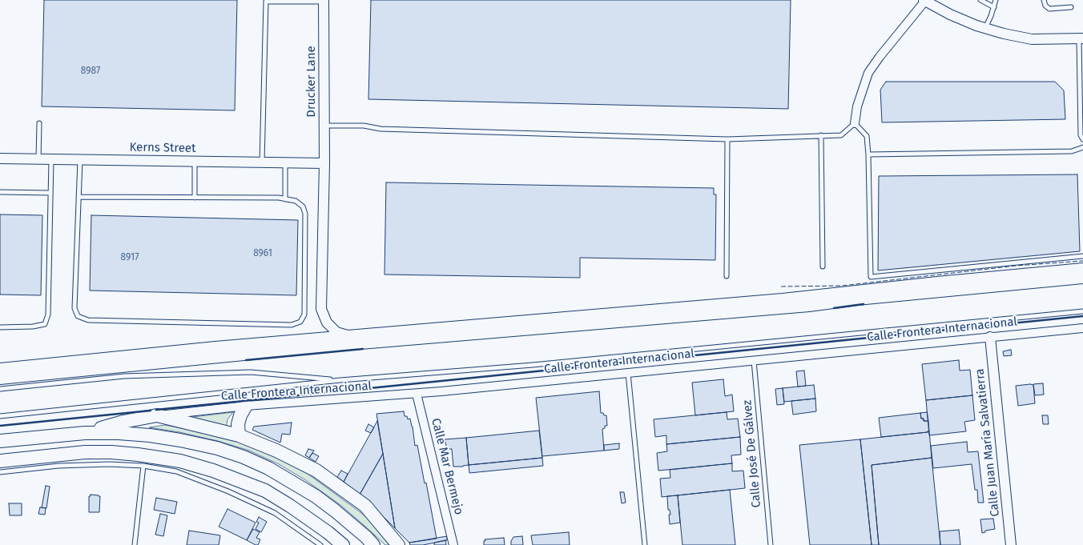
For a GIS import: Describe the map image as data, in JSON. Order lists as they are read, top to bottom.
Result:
{
  "streets": {
    "street": [
      "Drucker Lane",
      "Kerns Street",
      "Calle Frontera Internacional",
      "Calle Juan María Salvatierra",
      "Calle Mar Bermejo"
    ],
    "lane": ["Calle José De Gálvez"]
  },
  "crossings": [
    ["Drucker Lane", "Kerns Street"],
    ["Calle Frontera Internacional", "Calle Juan María Salvatierra"],
    ["Calle Frontera Internacional", "Calle José De Gálvez"],
    ["Calle Frontera Internacional", "Calle Mar Bermejo"]
  ],
  "house_numbers": ["8987", "8961", "8917"]
}
